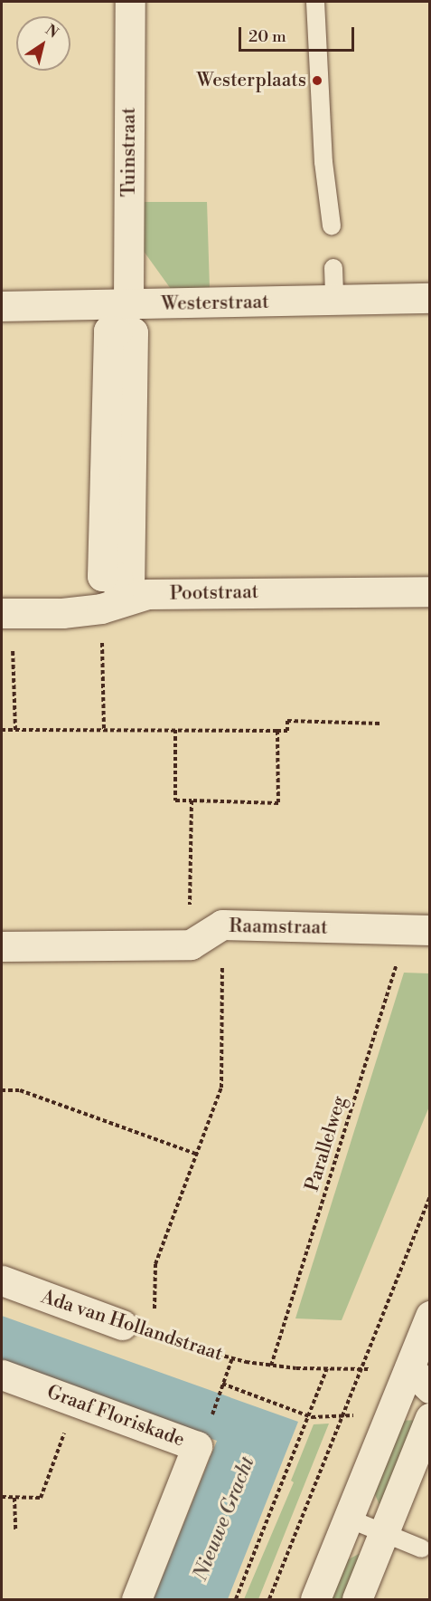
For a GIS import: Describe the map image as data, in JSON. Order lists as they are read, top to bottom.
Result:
{
  "streets": {
    "street": [
      "Tuinstraat",
      "Westerstraat",
      "Pootstraat",
      "Raamstraat",
      "Ada van Hollandstraat",
      "Graaf Floriskade"
    ],
    "path": ["Parallelweg"]
  },
  "crossings": [
    ["Tuinstraat", "Westerstraat"],
    ["Raamstraat", "Parallelweg"],
    ["Parallelweg", "Ada van Hollandstraat"]
  ],
  "water": ["Nieuwe Gracht"],
  "places": ["Westerplaats"],
  "scale_bar": "20 m",
  "north": "top right"
}
